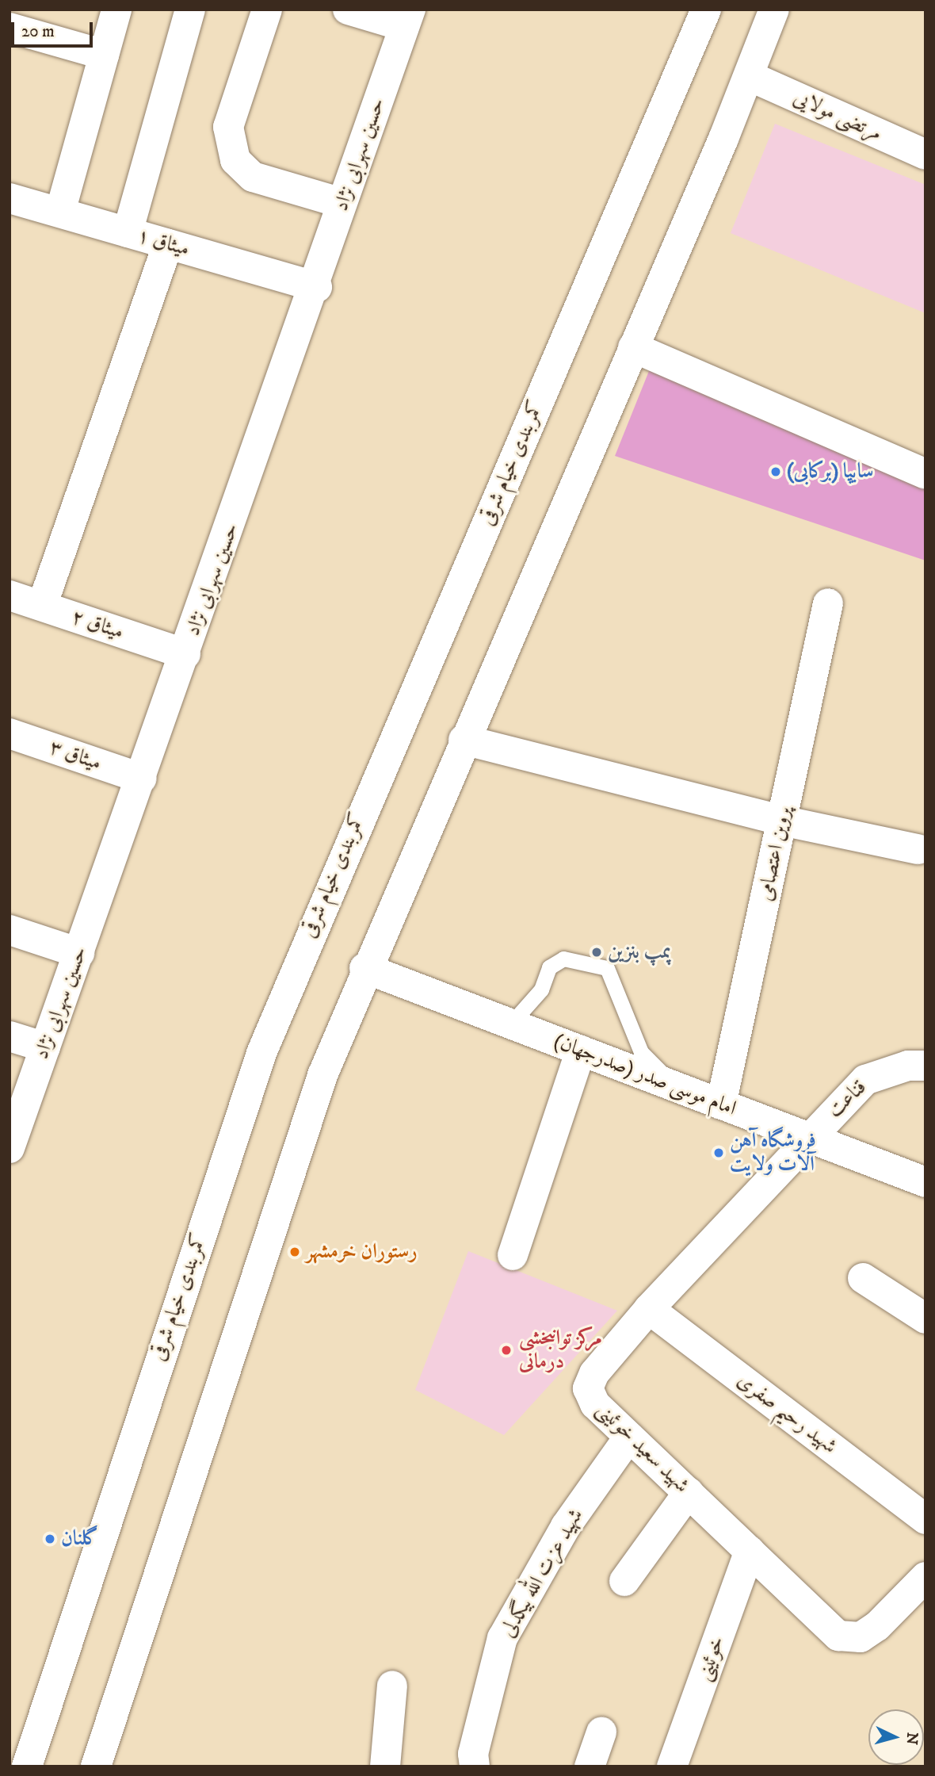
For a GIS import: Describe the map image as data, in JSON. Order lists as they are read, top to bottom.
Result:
{
  "streets": {
    "main road": [
      "مرتضی مولایی",
      "حسین سهرابی نژاد",
      "میثاق ۱",
      "کمربندی خیام شرقی",
      "میثاق ۲",
      "میثاق ۳",
      "پروین اعتصامی",
      "(صدرجهان) امام موسی صدر",
      "قناعت",
      "شهید رحیم صفری",
      "شهید سعید خوئینی",
      "شهید عزت الله بیگدلی",
      "خوئینی"
    ]
  },
  "crossings": [
    ["حسین سهرابی نژاد", "میثاق ۱"],
    ["حسین سهرابی نژاد", "میثاق ۲"],
    ["حسین سهرابی نژاد", "میثاق ۳"],
    ["پروین اعتصامی", "(صدرجهان) امام موسی صدر"],
    ["(صدرجهان) امام موسی صدر", "قناعت"],
    ["(صدرجهان) امام موسی صدر", "شهید سعید خوئینی"],
    ["قناعت", "شهید سعید خوئینی"],
    ["شهید رحیم صفری", "شهید سعید خوئینی"],
    ["شهید سعید خوئینی", "شهید عزت الله بیگدلی"],
    ["شهید سعید خوئینی", "خوئینی"]
  ],
  "places": [
    "سایپا (برکابی)",
    "پمپ بنزین",
    "فروشگاه آهن آلات ولایت",
    "رستوران خرمشهر",
    "مرکز توانبخشی درمانی",
    "گلنان"
  ],
  "scale_bar": "20 m",
  "north": "right"
}
